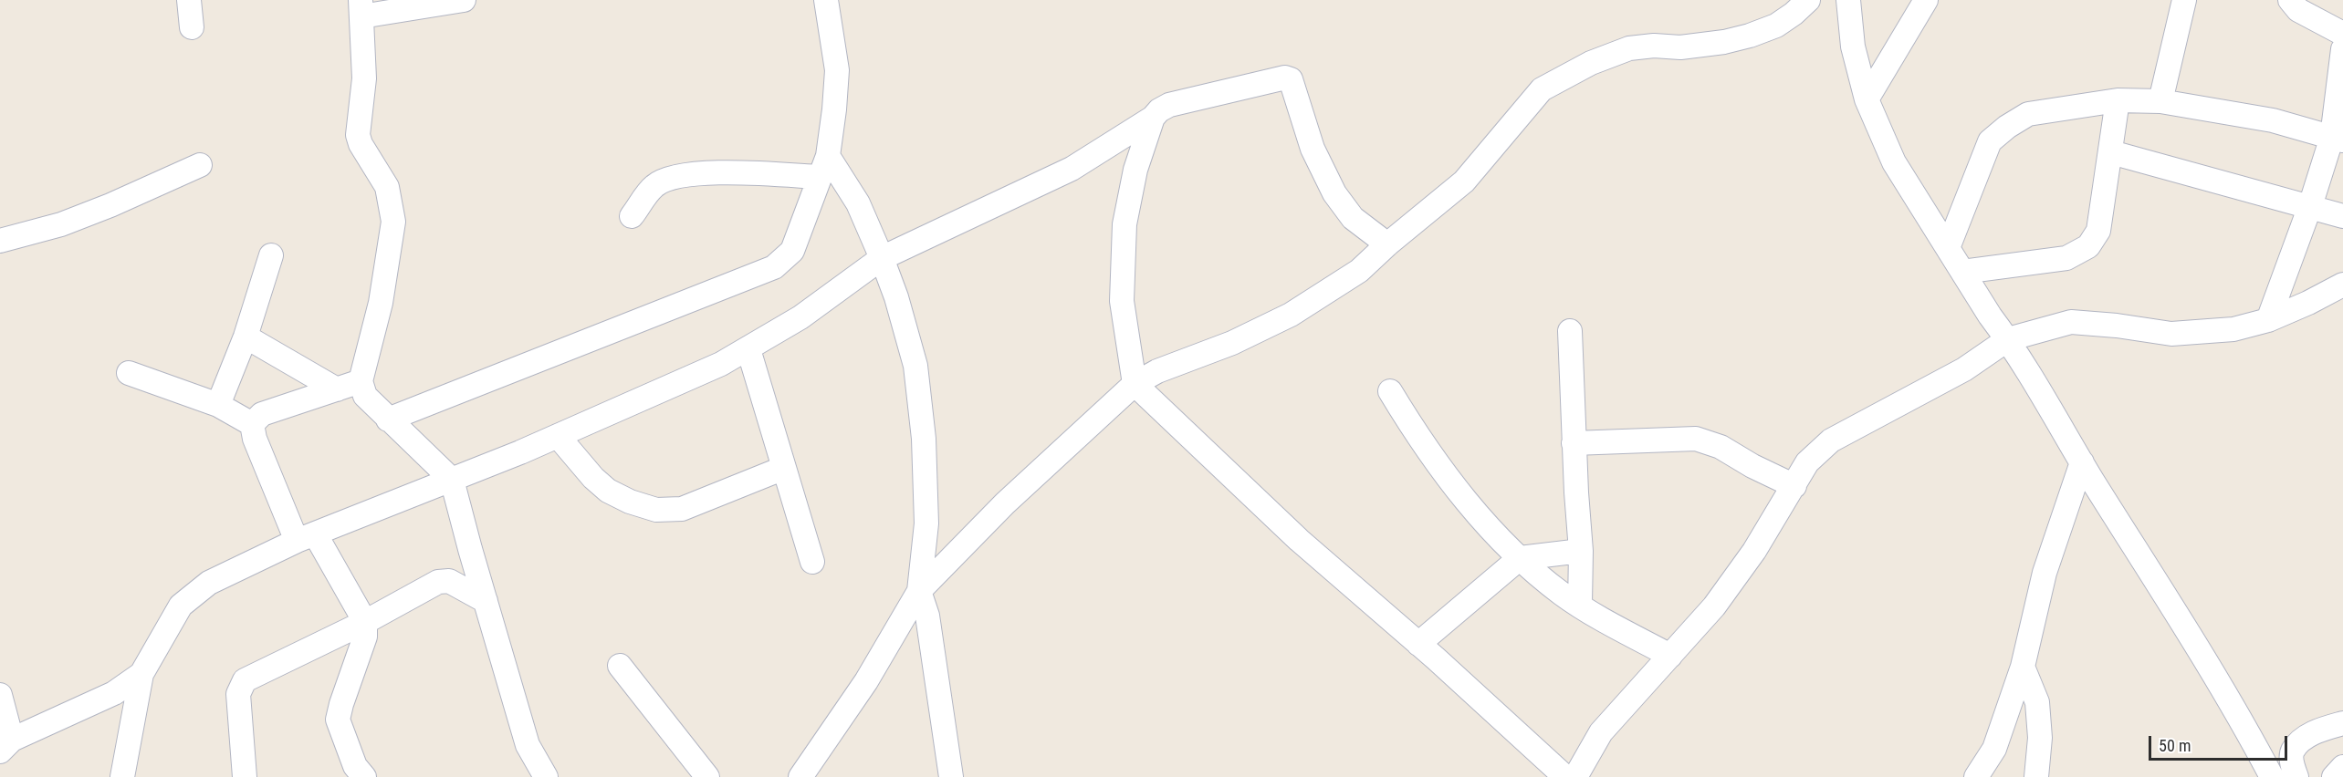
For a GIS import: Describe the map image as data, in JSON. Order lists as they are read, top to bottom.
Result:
{
  "scale_bar": "50 m"
}
